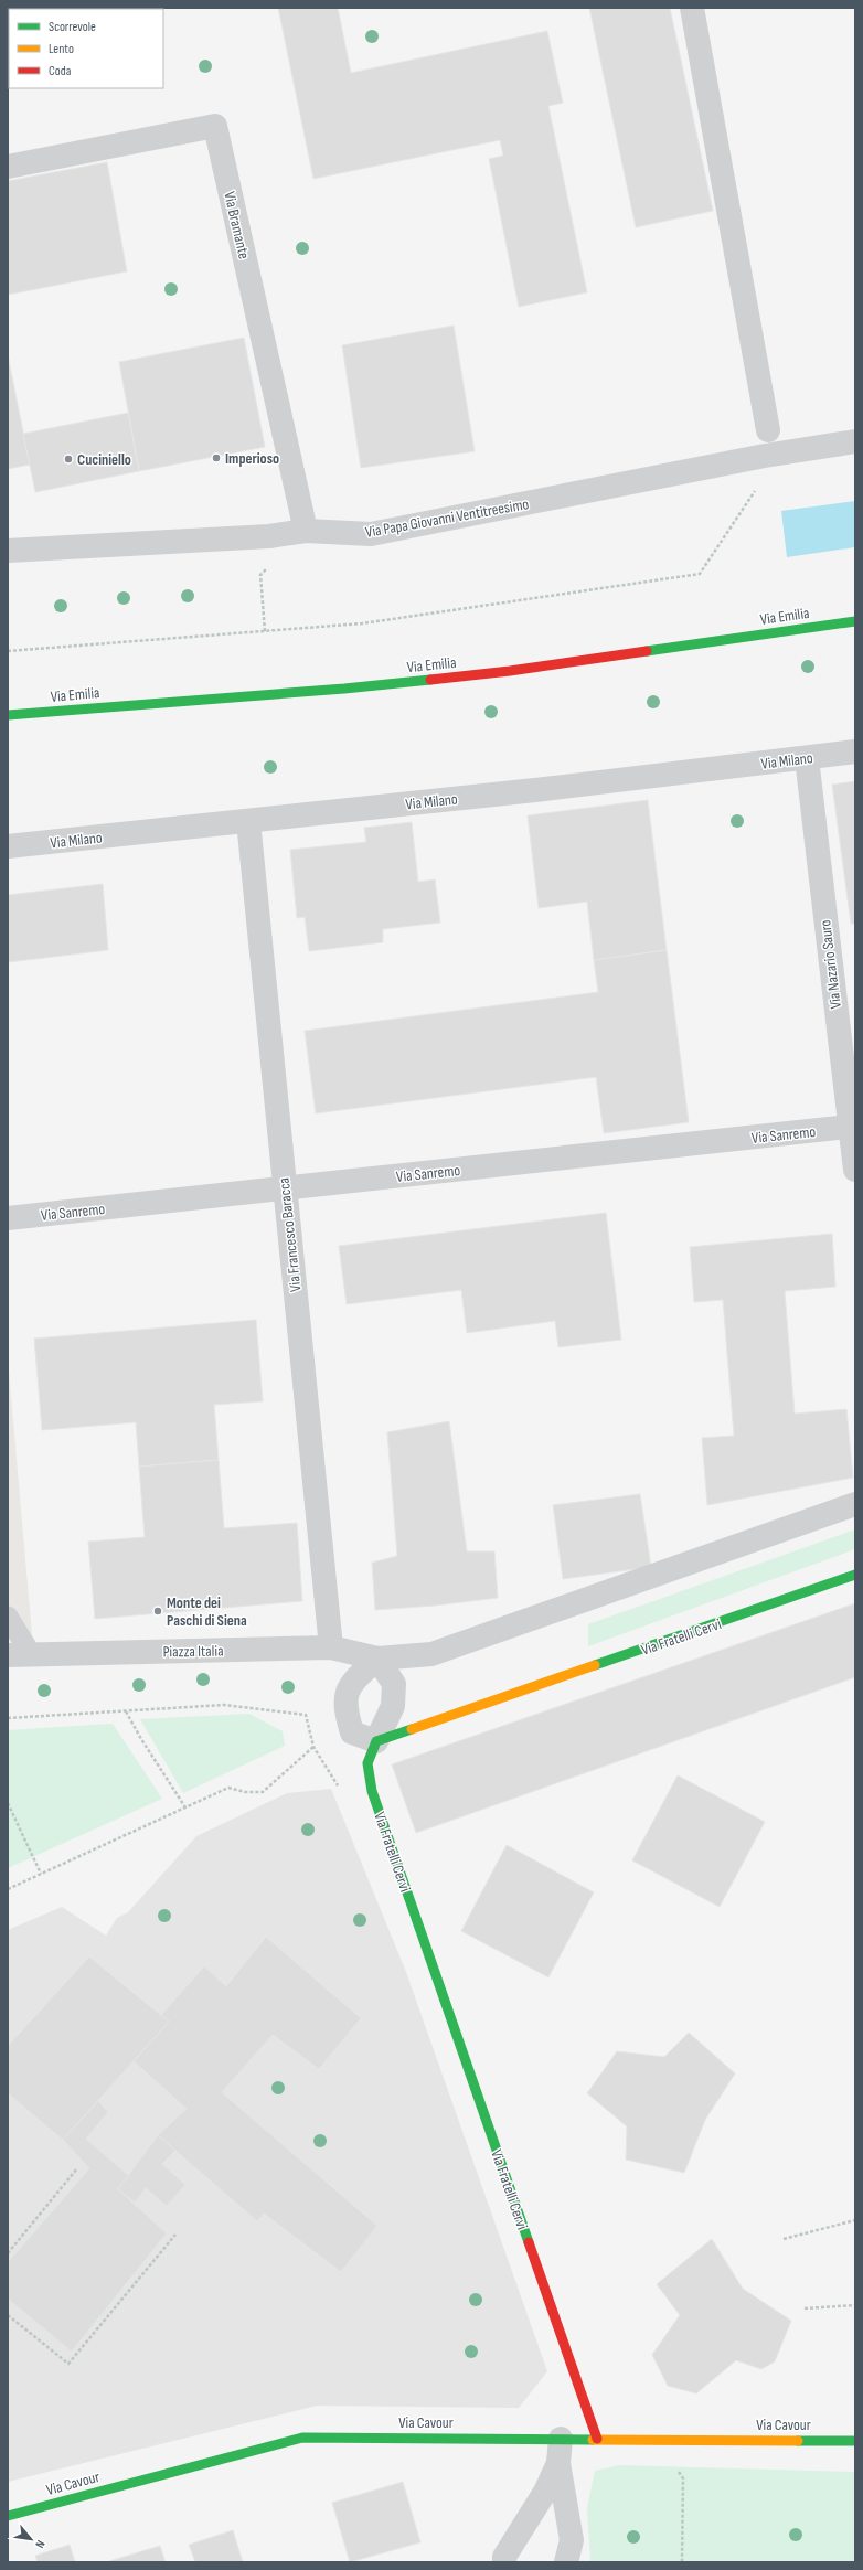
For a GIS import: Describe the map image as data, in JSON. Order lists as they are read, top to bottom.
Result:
{
  "streets": {
    "street": [
      "Via Bramante",
      "Via Papa Giovanni Ventitreesimo",
      "Via Emilia",
      "Via Milano",
      "Via Nazario Sauro",
      "Via Sanremo",
      "Via Francesco Baracca",
      "Via Fratelli Cervi",
      "Piazza Italia",
      "Via Cavour"
    ]
  },
  "crossings": [
    ["Via Bramante", "Via Papa Giovanni Ventitreesimo"],
    ["Via Milano", "Via Nazario Sauro"],
    ["Via Milano", "Via Francesco Baracca"],
    ["Via Nazario Sauro", "Via Sanremo"],
    ["Via Sanremo", "Via Francesco Baracca"],
    ["Via Francesco Baracca", "Piazza Italia"],
    ["Via Fratelli Cervi", "Via Cavour"]
  ],
  "places": ["Imperioso", "Cuciniello", "Monte dei Paschi di Siena"],
  "legend": ["Scorrevole", "Lento", "Coda"],
  "north": "bottom right"
}
